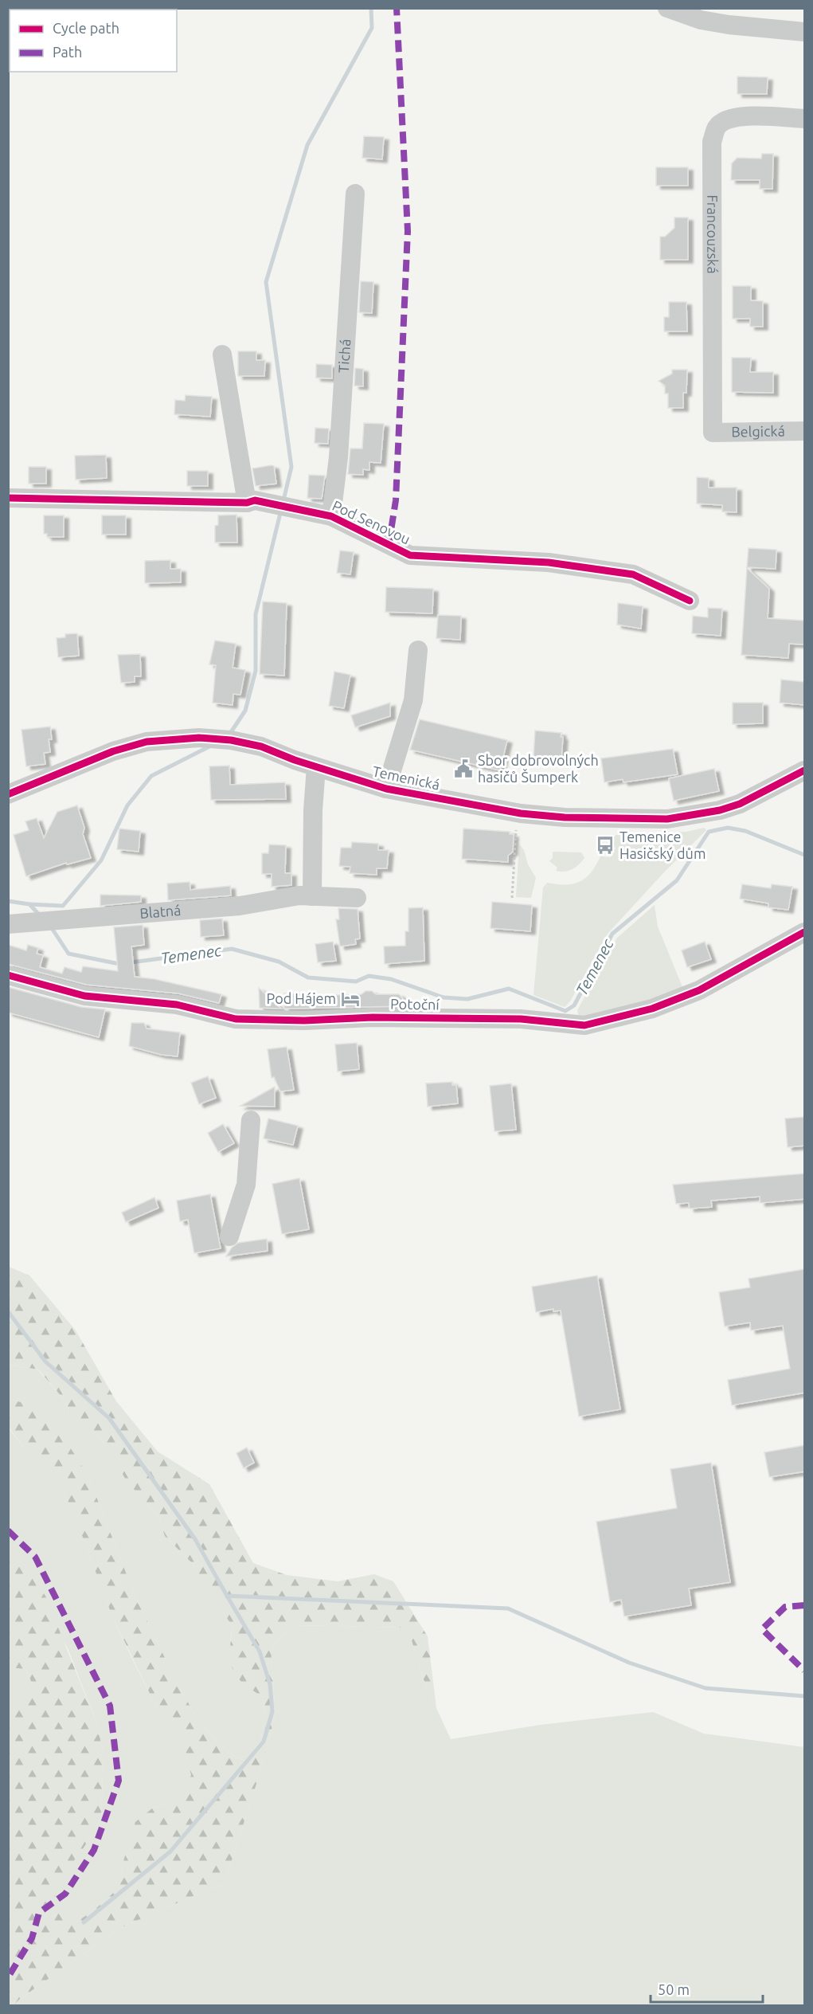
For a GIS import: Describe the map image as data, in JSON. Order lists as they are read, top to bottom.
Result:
{
  "streets": {
    "street": [
      "Francouzská",
      "Tichá",
      "Belgická",
      "Pod Senovou",
      "Temenická",
      "Blatná",
      "Potoční"
    ]
  },
  "crossings": [
    ["Francouzská", "Belgická"],
    ["Tichá", "Pod Senovou"]
  ],
  "water": ["Temenec"],
  "places": {
    "public building": ["Sbor dobrovolných hasičů Šumperk"],
    "bus stop": ["Temenice Hasičský dům"],
    "hotel": ["Pod Hájem"]
  },
  "legend": ["Cycle path", "Path"],
  "scale_bar": "50 m"
}
